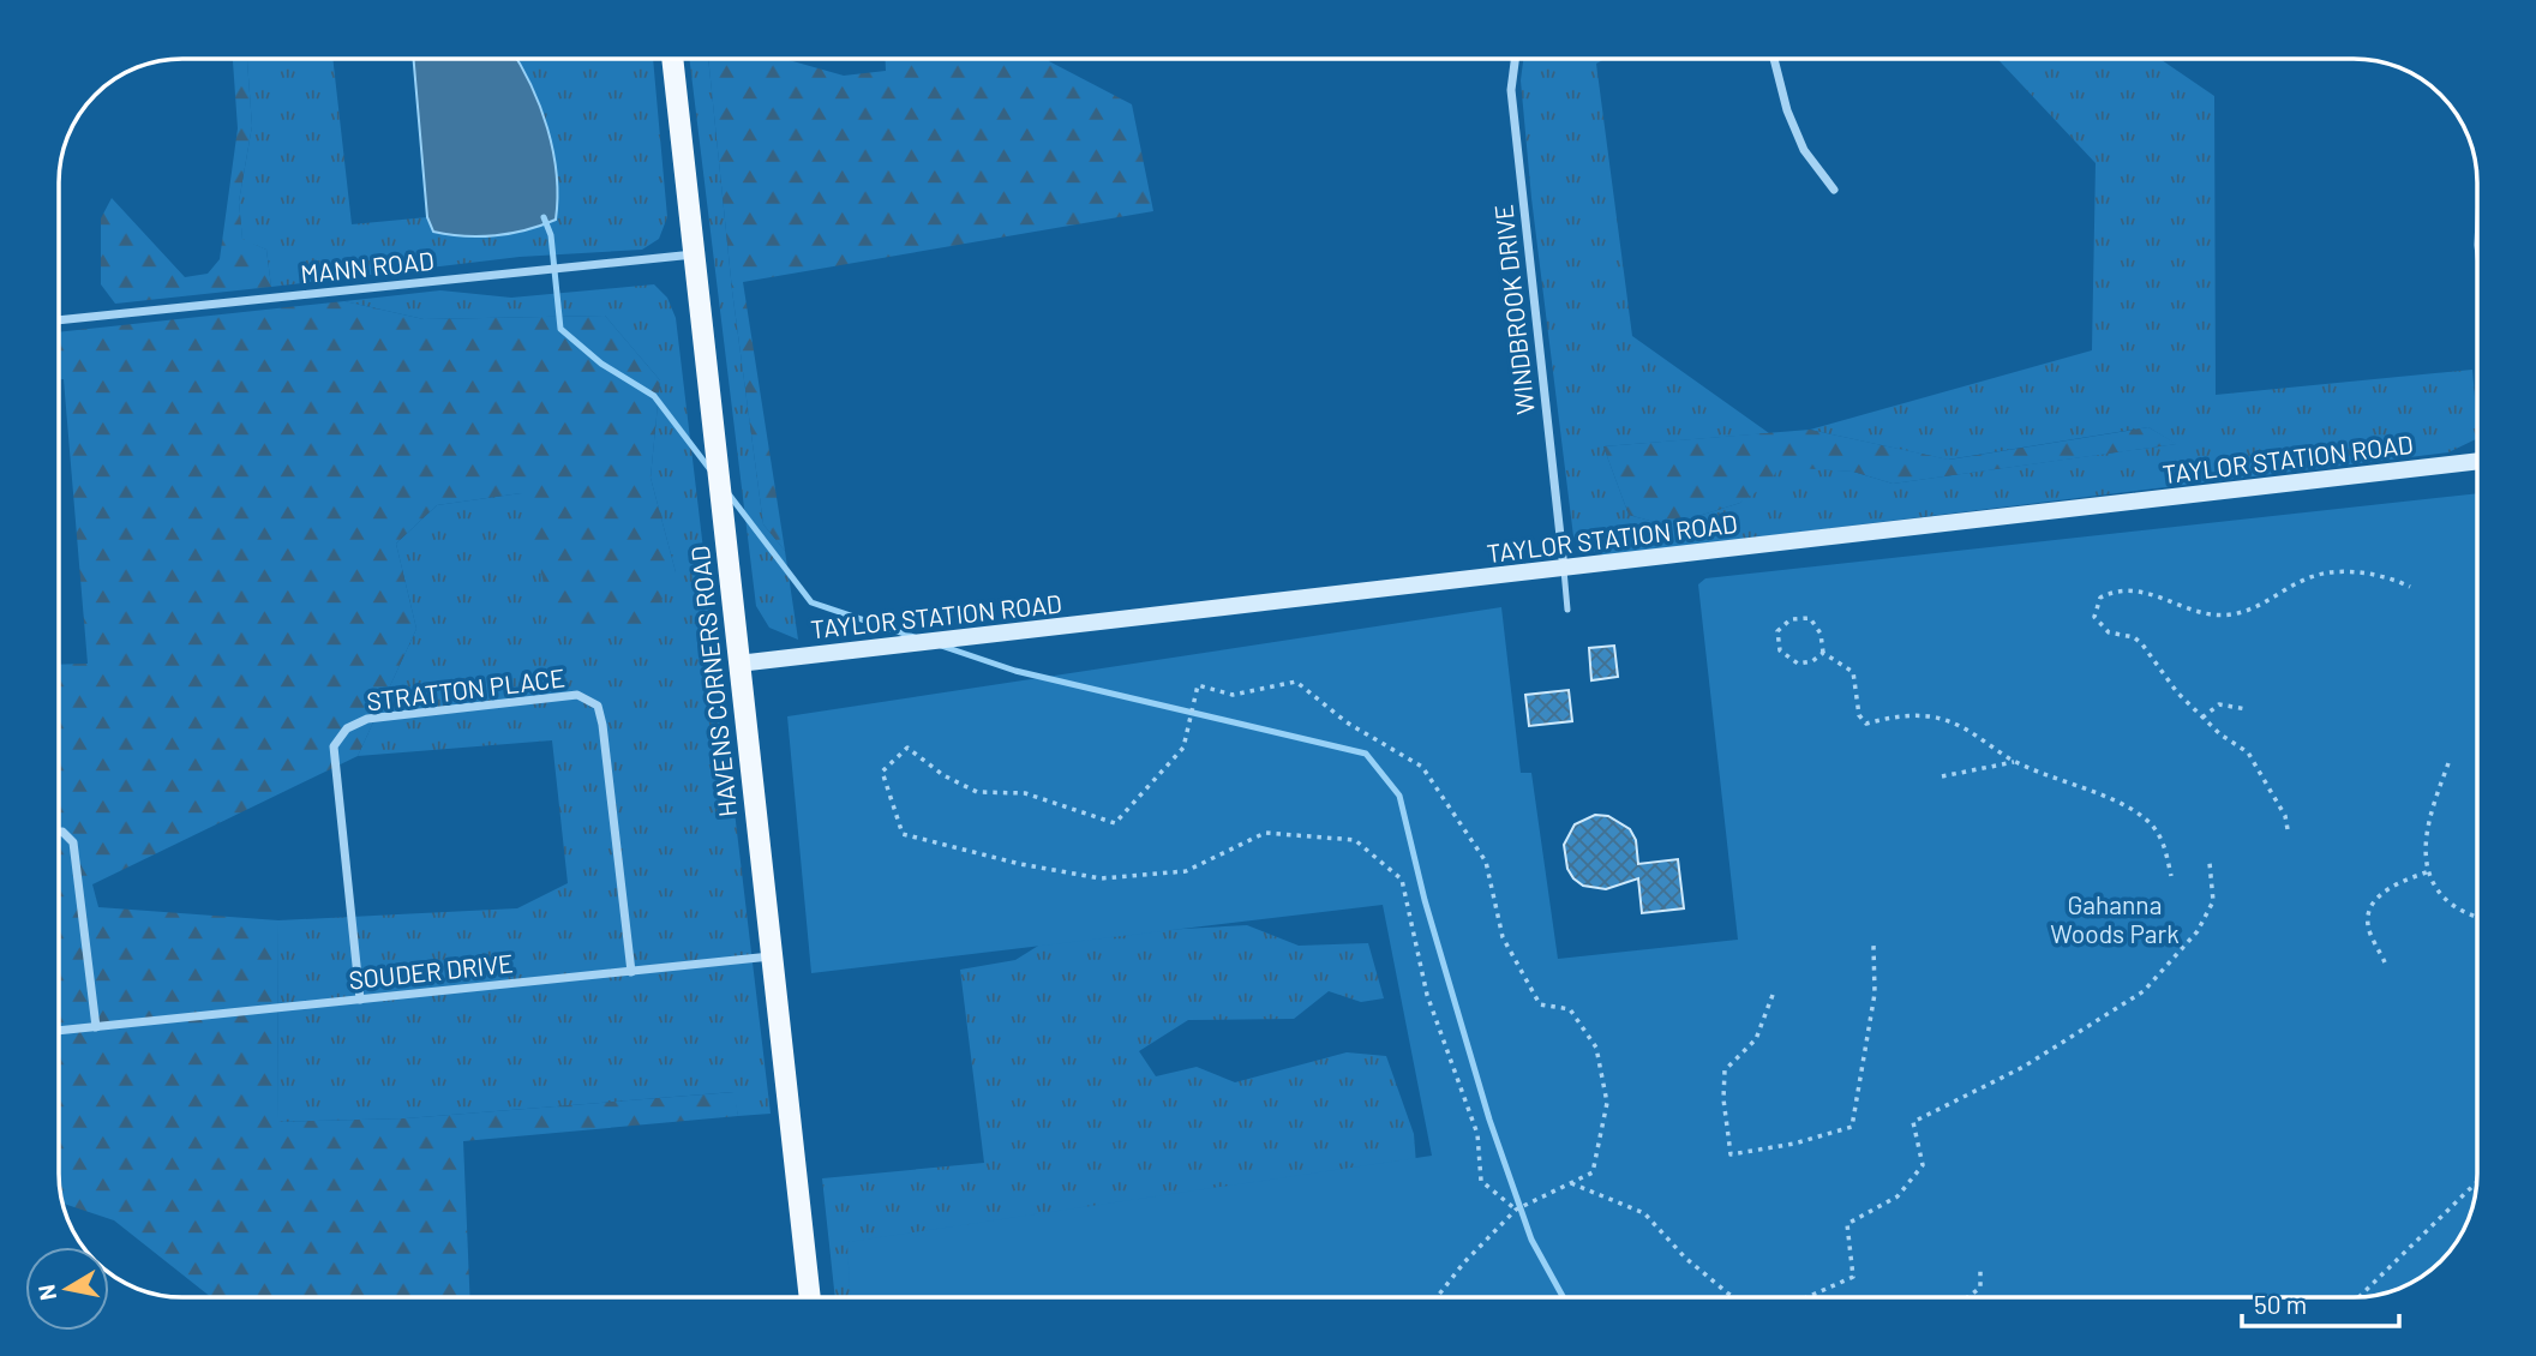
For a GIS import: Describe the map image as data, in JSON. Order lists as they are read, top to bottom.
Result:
{
  "streets": {
    "main road": ["TAYLOR STATION ROAD", "HAVENS CORNERS ROAD"],
    "street": [
      "MANN ROAD",
      "WINDBROOK DRIVE",
      "STRATTON PLACE",
      "SOUDER DRIVE"
    ]
  },
  "crossings": [
    ["MANN ROAD", "HAVENS CORNERS ROAD"],
    ["WINDBROOK DRIVE", "TAYLOR STATION ROAD"],
    ["TAYLOR STATION ROAD", "HAVENS CORNERS ROAD"],
    ["HAVENS CORNERS ROAD", "SOUDER DRIVE"],
    ["STRATTON PLACE", "SOUDER DRIVE"]
  ],
  "parks": ["Gahanna Woods Park"],
  "scale_bar": "50 m",
  "north": "left"
}
